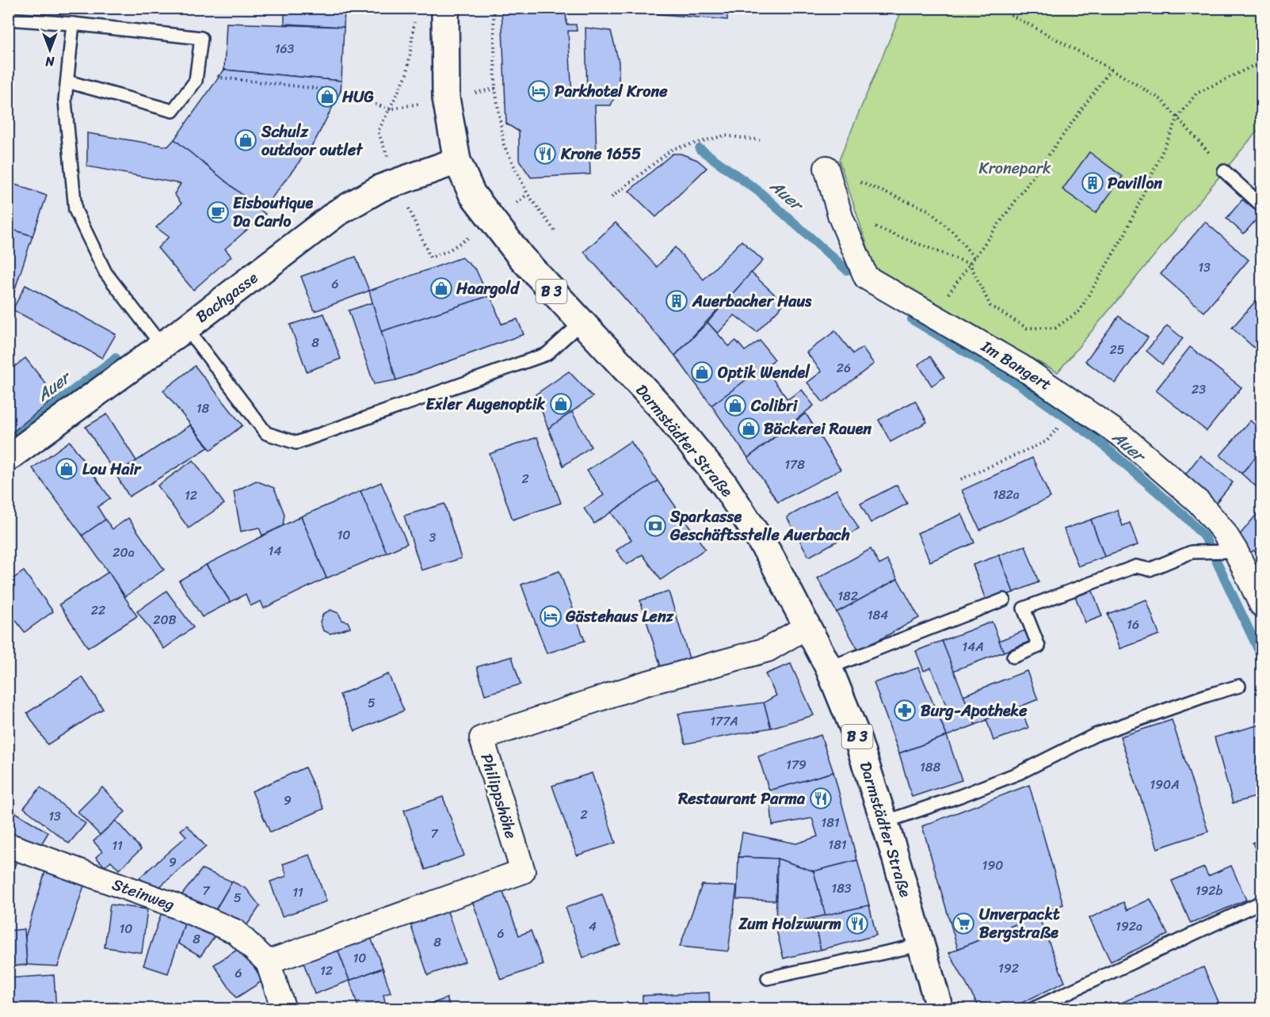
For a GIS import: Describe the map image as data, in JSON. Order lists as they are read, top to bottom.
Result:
{
  "streets": {
    "main road": ["B 3", "Bachgasse", "Darmstädter Straße"],
    "street": ["Im Bangert", "Philippshöhe", "Steinweg"]
  },
  "crossings": [
    ["Bachgasse", "Darmstädter Straße"],
    ["Darmstädter Straße", "Philippshöhe"],
    ["Philippshöhe", "Steinweg"]
  ],
  "water": ["Auer"],
  "parks": ["Kronepark"],
  "places": {
    "hotel": ["Parkhotel Krone", "Gästehaus Lenz"],
    "shop": [
      "HUG",
      "Schulz outdoor outlet",
      "Haargold",
      "Optik Wendel",
      "Exler Augenoptik",
      "Colibri",
      "Bäckerei Rauen",
      "Lou Hair"
    ],
    "restaurant": ["Krone 1655", "Restaurant Parma", "Zum Holzwurm"],
    "building": ["Pavillon", "Auerbacher Haus"],
    "cafe": ["Eisboutique Da Carlo"],
    "bank": ["Sparkasse Geschäftsstelle Auerbach"],
    "pharmacy": ["Burg-Apotheke"],
    "supermarket": ["Unverpackt Bergstraße"]
  },
  "house_numbers": [
    "163",
    "13",
    "6",
    "8",
    "25",
    "26",
    "23",
    "18",
    "178",
    "2",
    "182a",
    "12",
    "10",
    "3",
    "14",
    "20a",
    "182",
    "22",
    "184",
    "20B",
    "16",
    "14A",
    "5",
    "177A",
    "179",
    "188",
    "190A",
    "9",
    "2",
    "13",
    "181",
    "7",
    "181",
    "11",
    "9",
    "190",
    "183",
    "7",
    "192b",
    "11",
    "5",
    "4",
    "192a",
    "10",
    "6",
    "8",
    "8",
    "10",
    "192",
    "12",
    "6"
  ],
  "north": "bottom"
}
